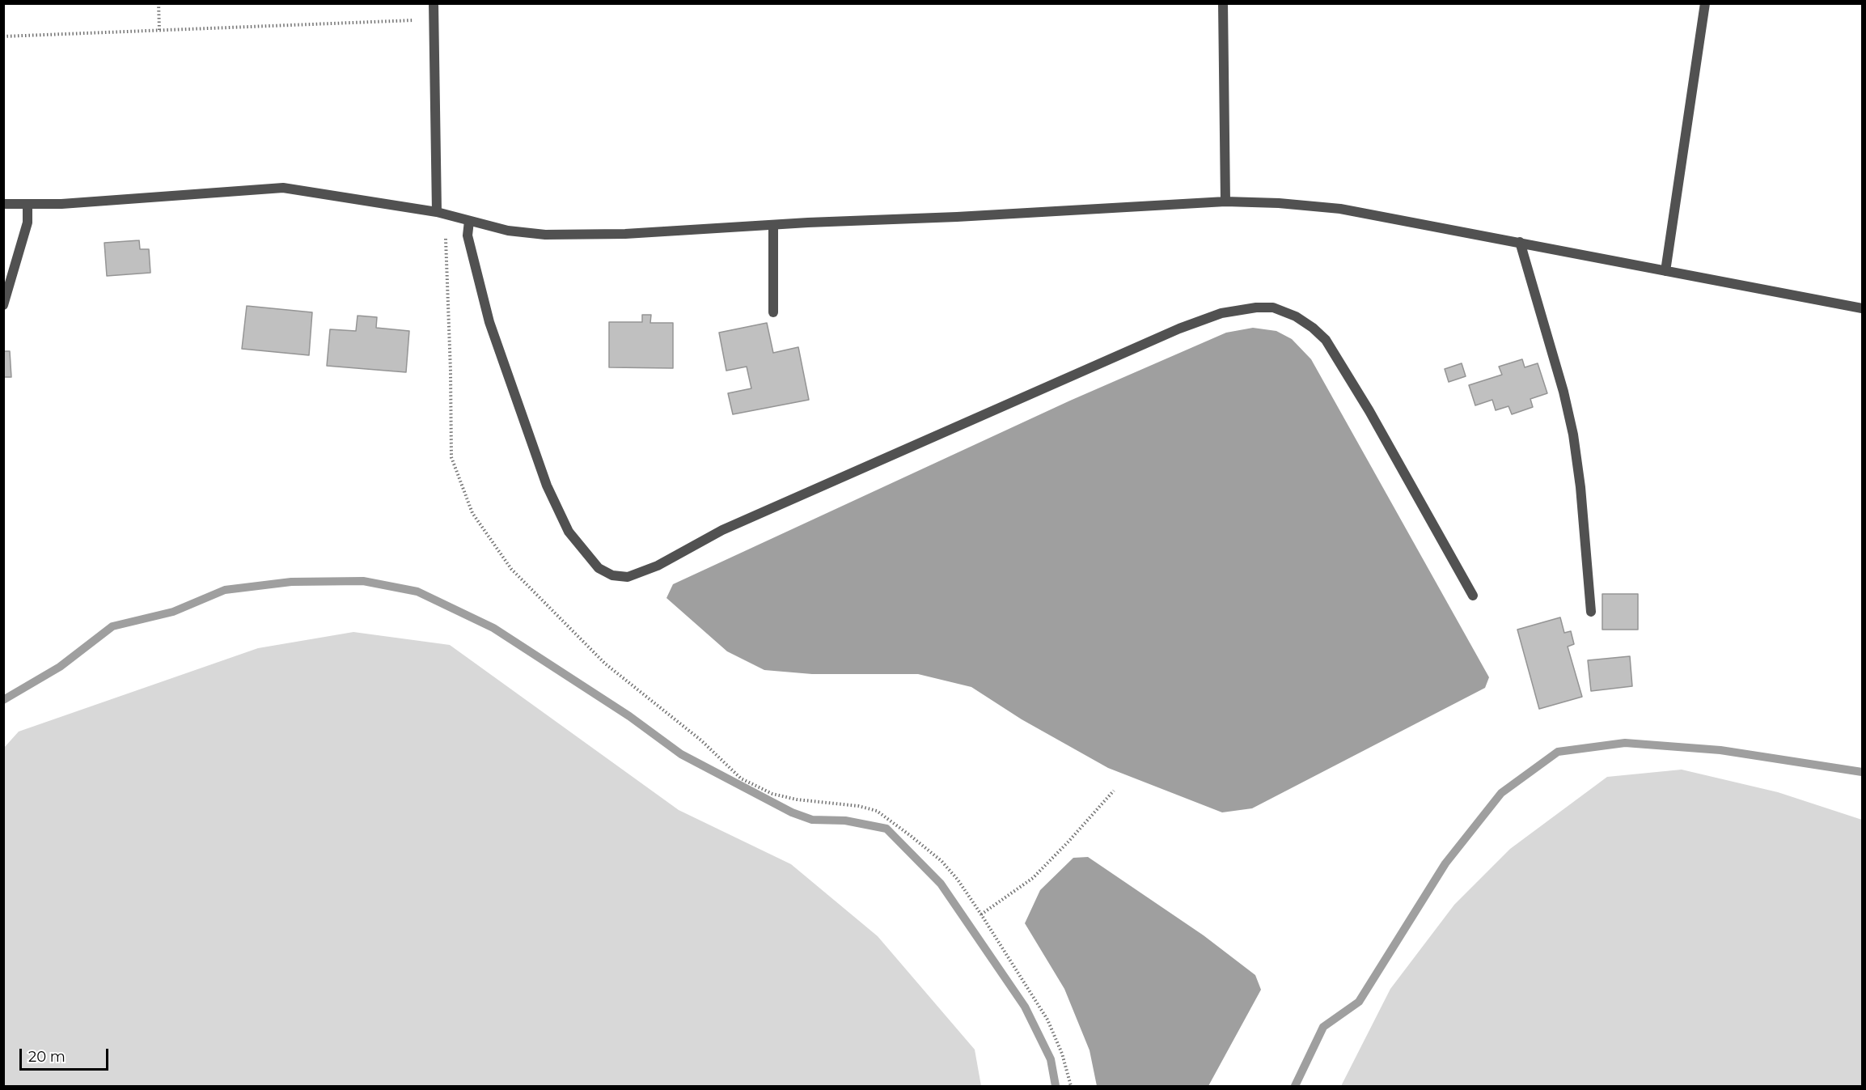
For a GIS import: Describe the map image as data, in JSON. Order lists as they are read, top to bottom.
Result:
{
  "scale_bar": "20 m"
}
